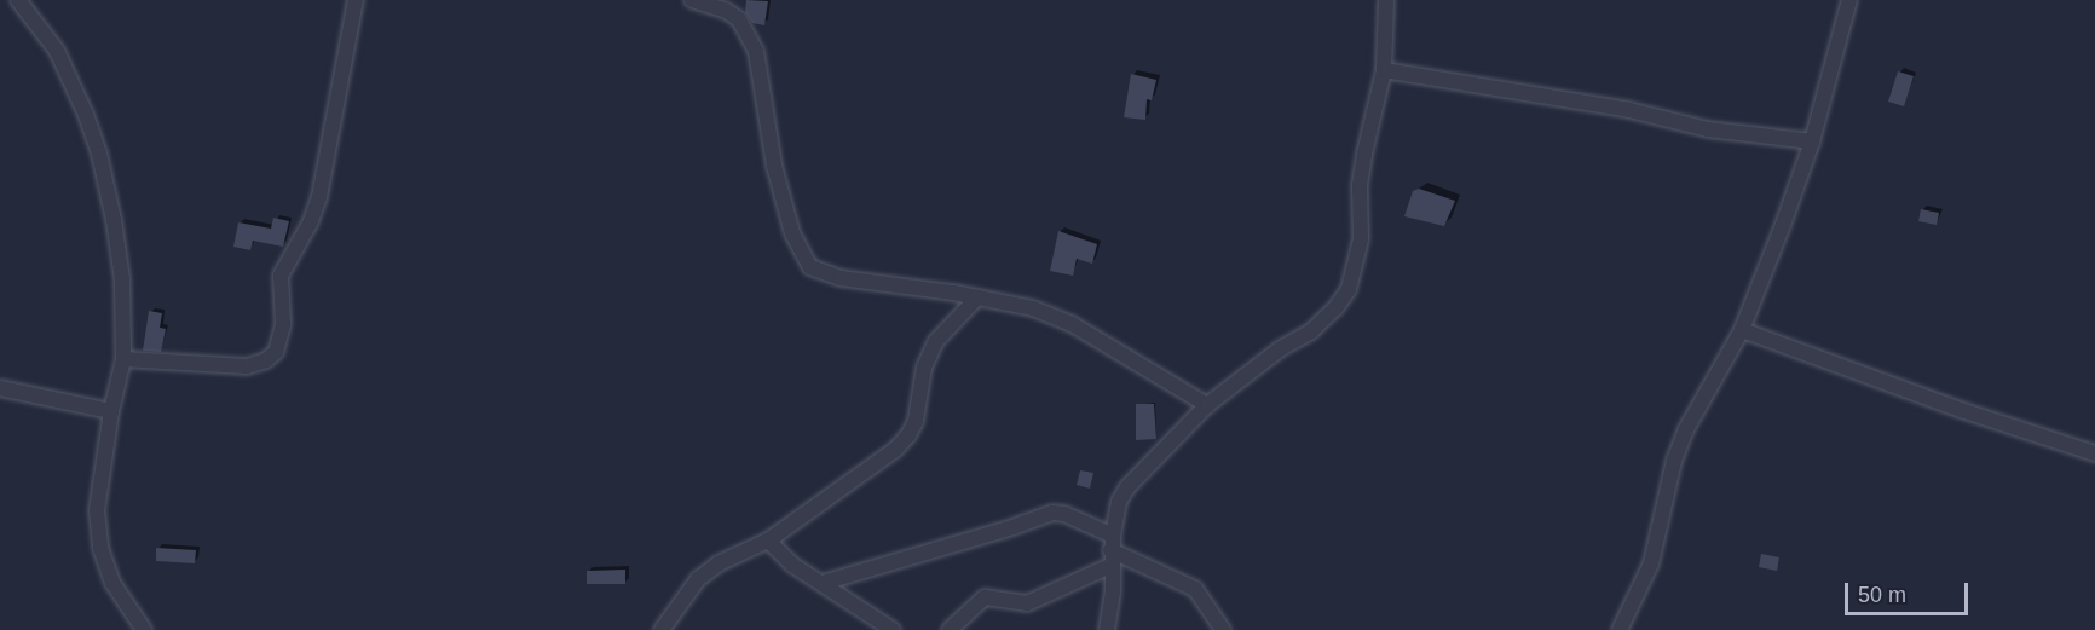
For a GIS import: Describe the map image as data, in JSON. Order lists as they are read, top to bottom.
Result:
{
  "scale_bar": "50 m"
}
